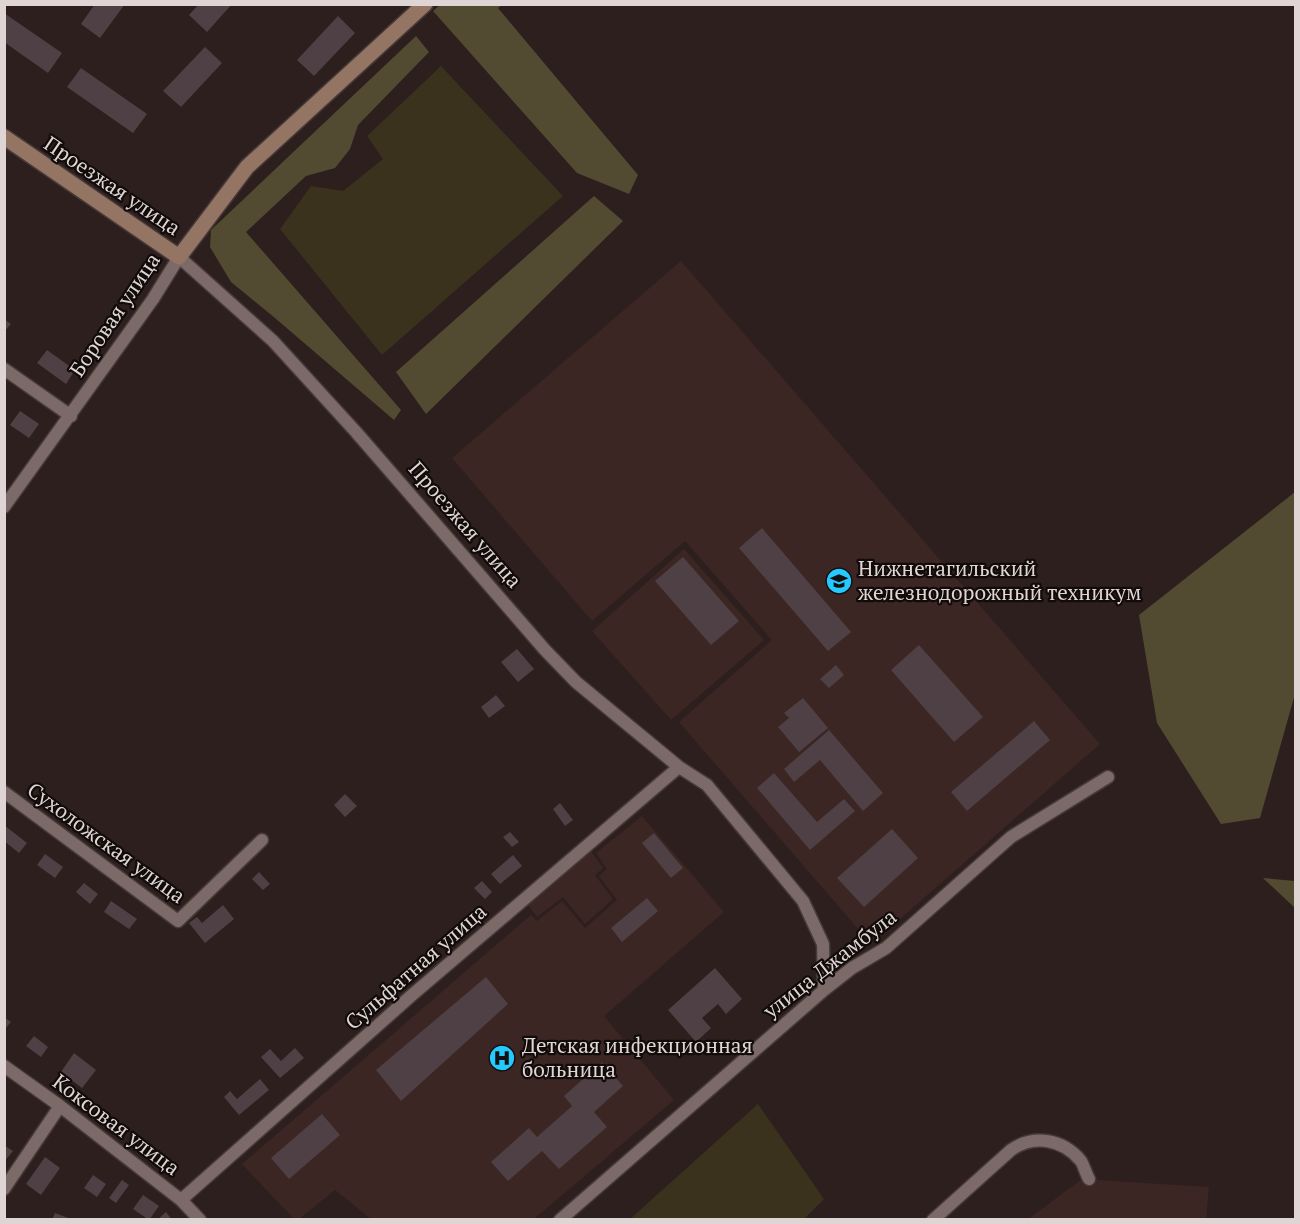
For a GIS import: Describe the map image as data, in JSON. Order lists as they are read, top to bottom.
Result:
{
  "streets": {
    "street": [
      "Проезжая улица",
      "Боровая улица",
      "Сухоложская улица",
      "улица Джамбула",
      "Сульфатная улица",
      "Коксовая улица"
    ]
  },
  "crossings": [
    ["Проезжая улица", "Боровая улица"],
    ["Проезжая улица", "улица Джамбула"],
    ["Проезжая улица", "Сульфатная улица"],
    ["Сульфатная улица", "Коксовая улица"]
  ],
  "places": {
    "school or university": ["Нижнетагильский железнодорожный техникум"],
    "hospital": ["Детская инфекционная больница"]
  }
}
